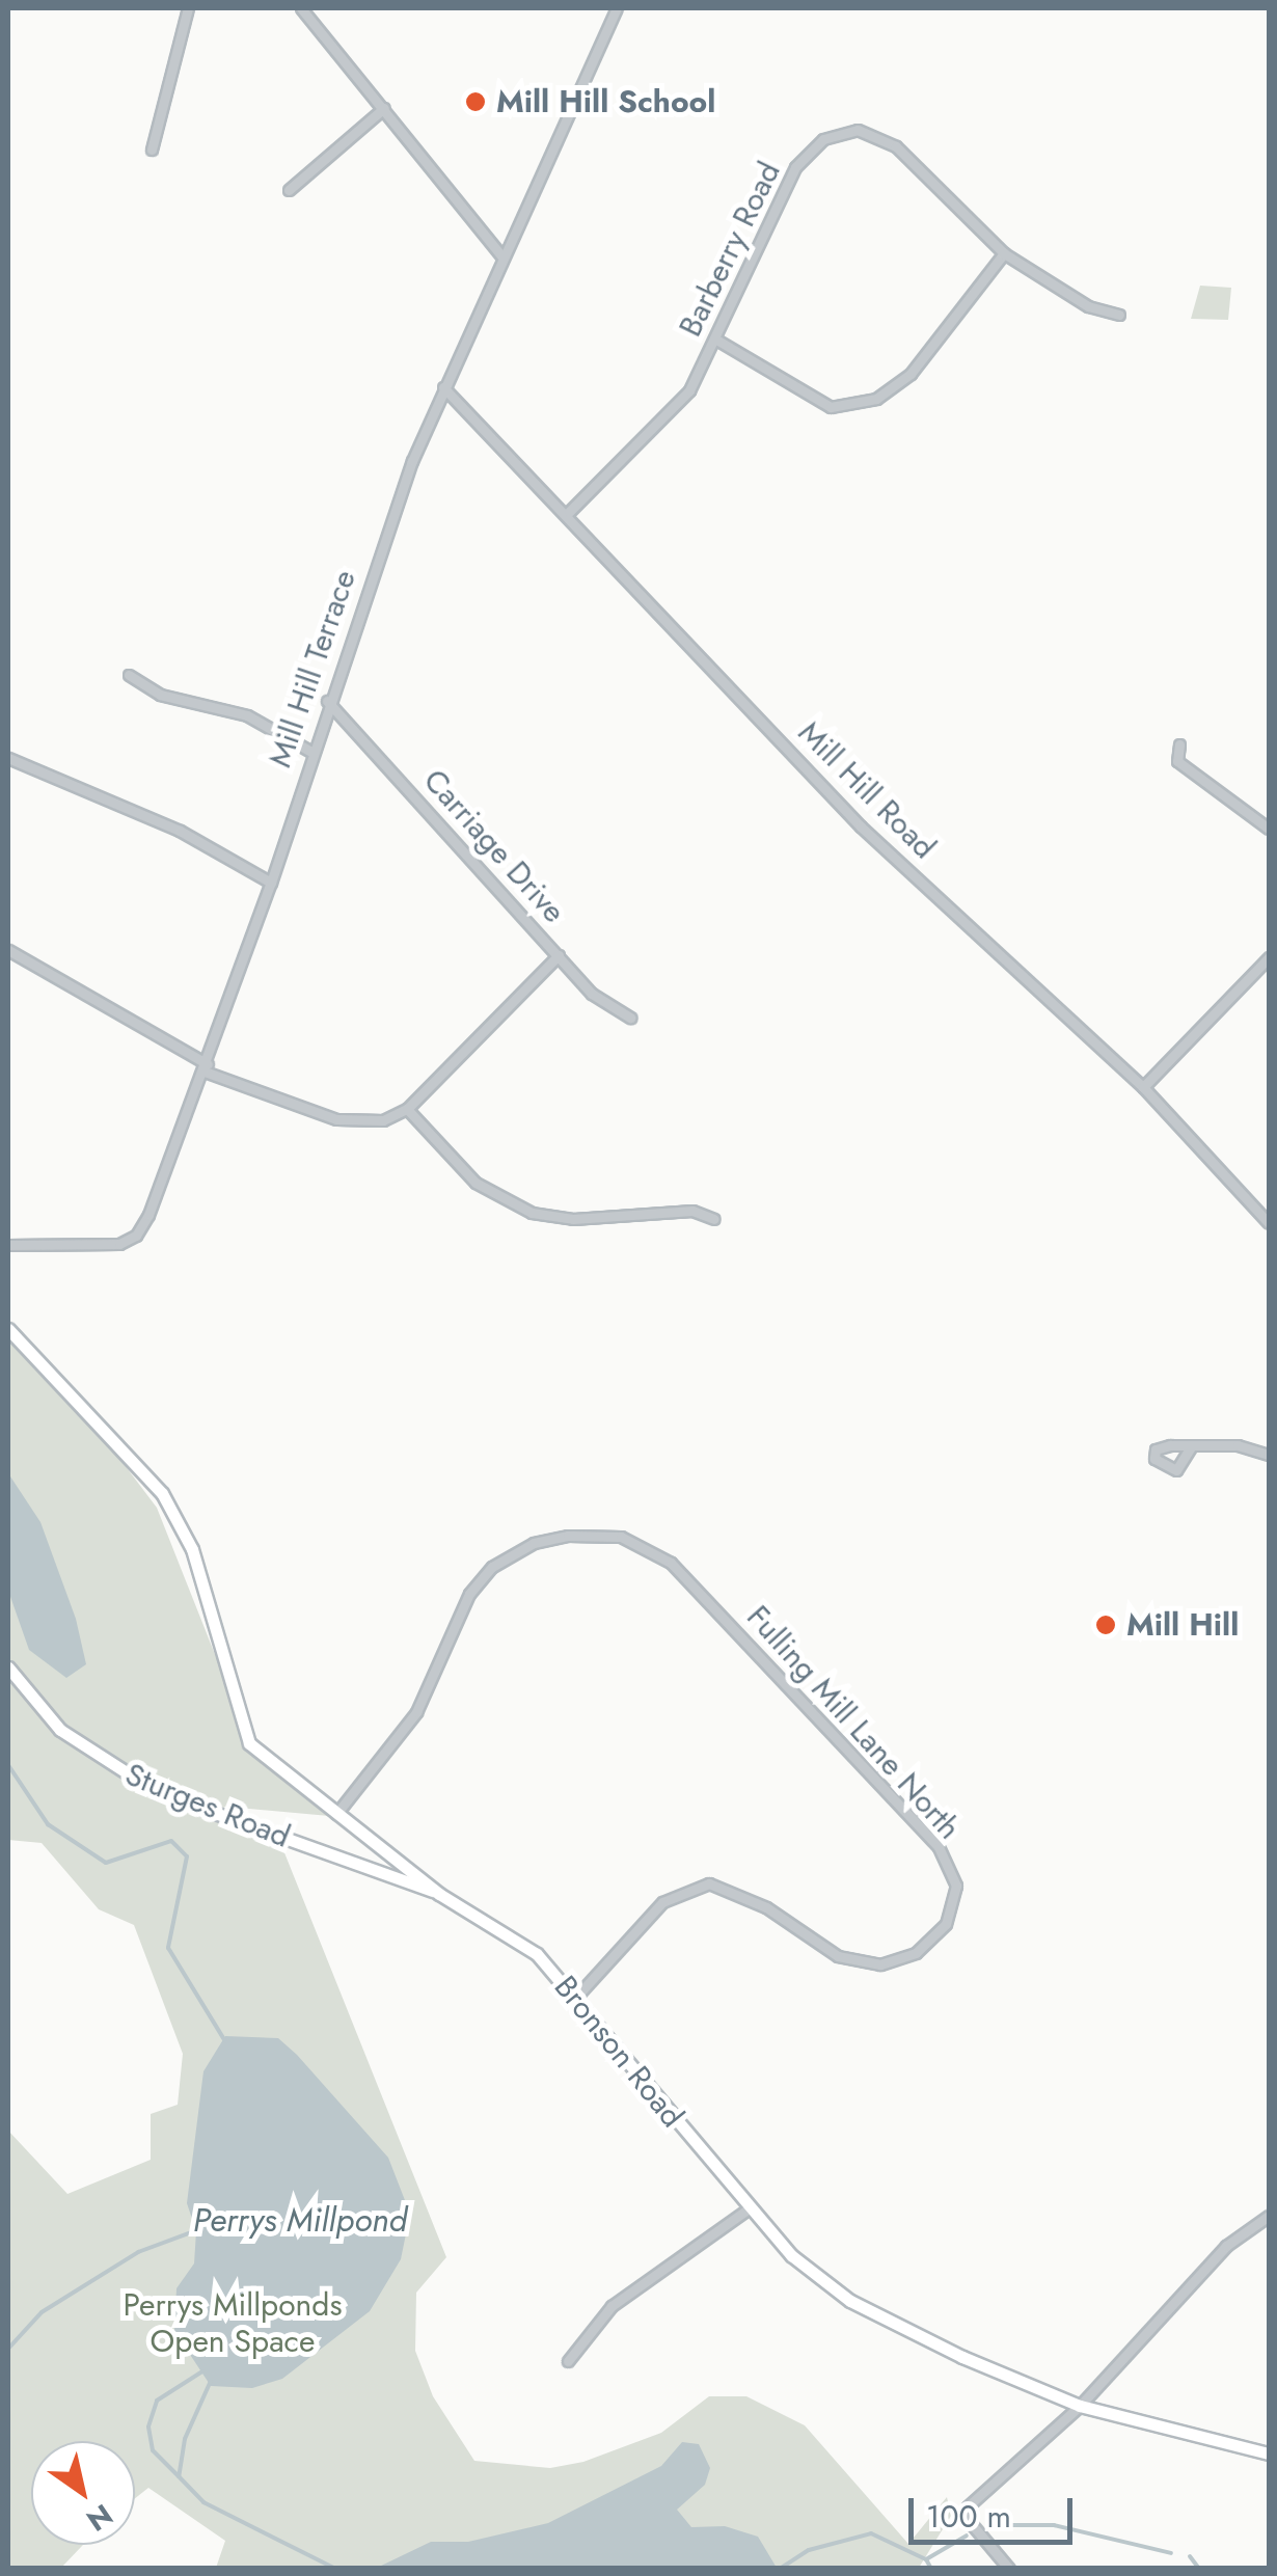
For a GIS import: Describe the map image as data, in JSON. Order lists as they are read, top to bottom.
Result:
{
  "streets": {
    "main road": ["Sturges Road", "Bronson Road"],
    "street": [
      "Barberry Road",
      "Mill Hill Terrace",
      "Mill Hill Road",
      "Carriage Drive",
      "Fulling Mill Lane North"
    ]
  },
  "crossings": [
    ["Barberry Road", "Mill Hill Road"],
    ["Mill Hill Terrace", "Mill Hill Road"],
    ["Mill Hill Terrace", "Carriage Drive"],
    ["Fulling Mill Lane North", "Bronson Road"],
    ["Sturges Road", "Bronson Road"]
  ],
  "water": ["Perrys Millpond"],
  "parks": ["Perrys Millponds Open Space"],
  "places": ["Mill Hill School", "Mill Hill"],
  "scale_bar": "100 m",
  "north": "bottom right"
}
